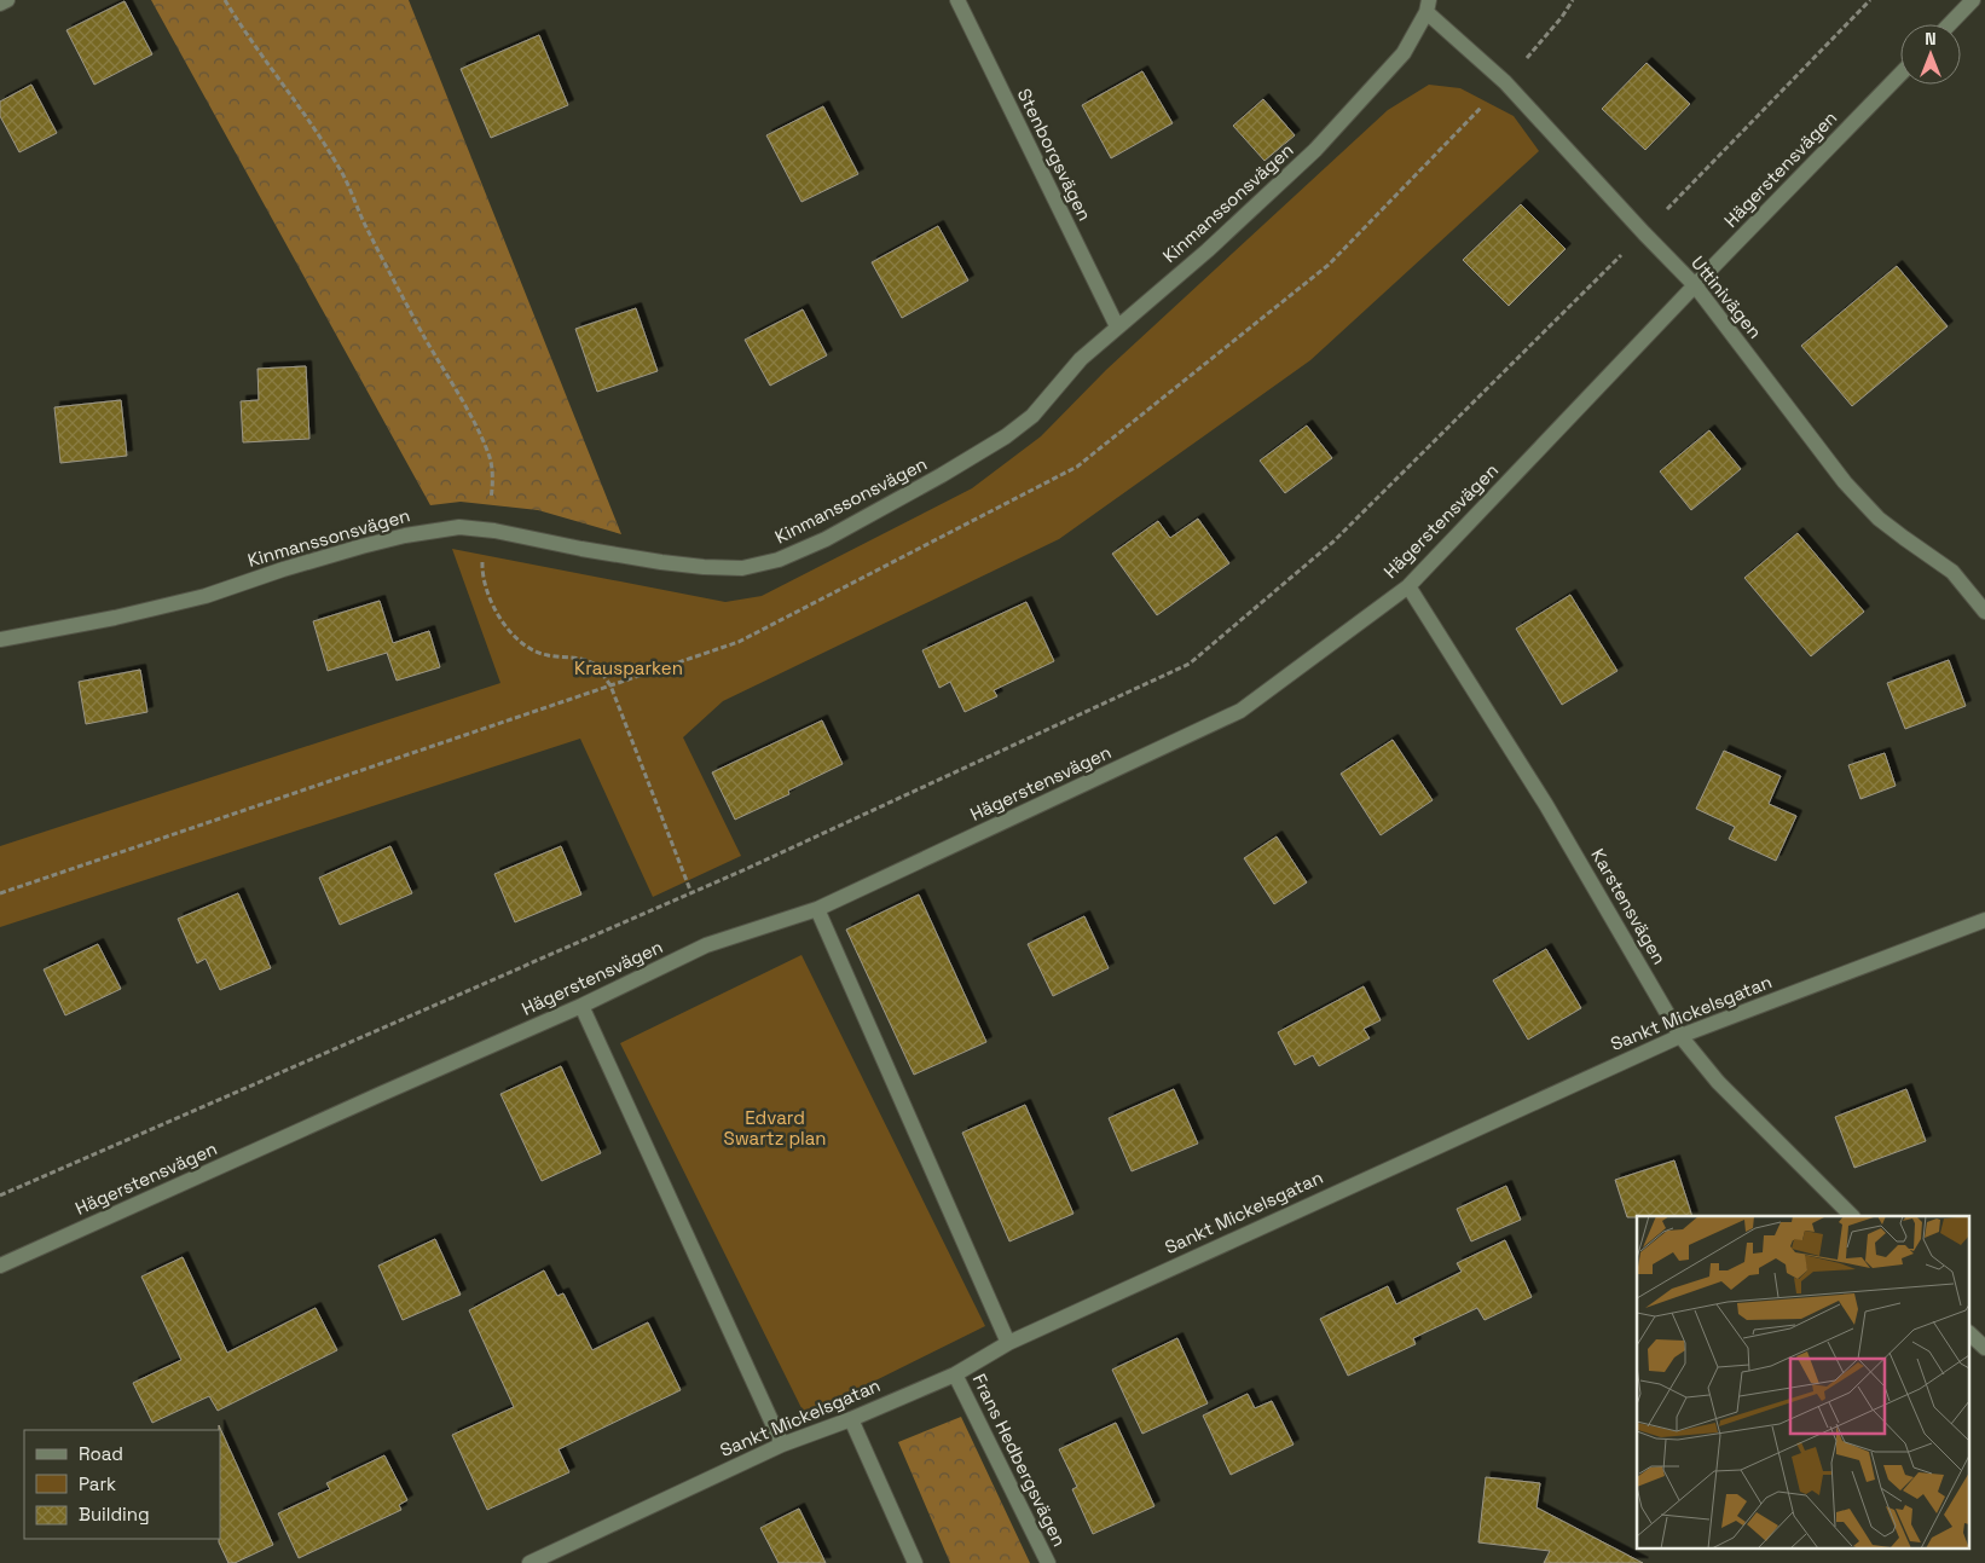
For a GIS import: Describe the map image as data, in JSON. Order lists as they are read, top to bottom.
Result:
{
  "streets": {
    "street": [
      "Stenborgsvägen",
      "Hägerstensvägen",
      "Kinmanssonsvägen",
      "Uttinivägen",
      "Karstensvägen",
      "Sankt Mickelsgatan",
      "Frans Hedbergsvägen"
    ]
  },
  "crossings": [
    ["Stenborgsvägen", "Kinmanssonsvägen"],
    ["Hägerstensvägen", "Uttinivägen"],
    ["Hägerstensvägen", "Karstensvägen"],
    ["Kinmanssonsvägen", "Uttinivägen"],
    ["Karstensvägen", "Sankt Mickelsgatan"],
    ["Sankt Mickelsgatan", "Frans Hedbergsvägen"]
  ],
  "parks": ["Krausparken", "Edvard Swartz plan"],
  "legend": ["Road", "Park", "Building"],
  "north": "top"
}
